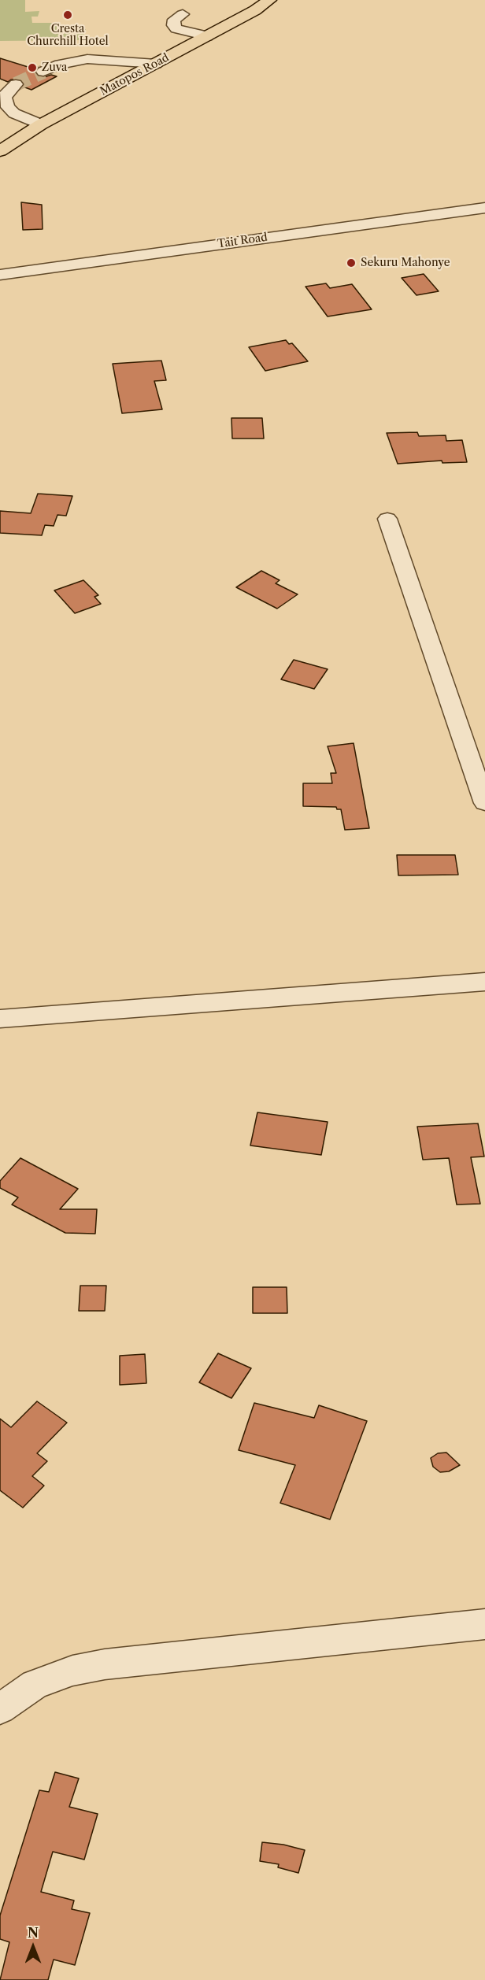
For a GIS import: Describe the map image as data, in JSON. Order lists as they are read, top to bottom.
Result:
{
  "streets": {
    "main road": ["Matopos Road"],
    "street": ["Tait Road"]
  },
  "places": ["Cresta Churchill Hotel", "Zuva", "Sekuru Mahonye"],
  "north": "top"
}
